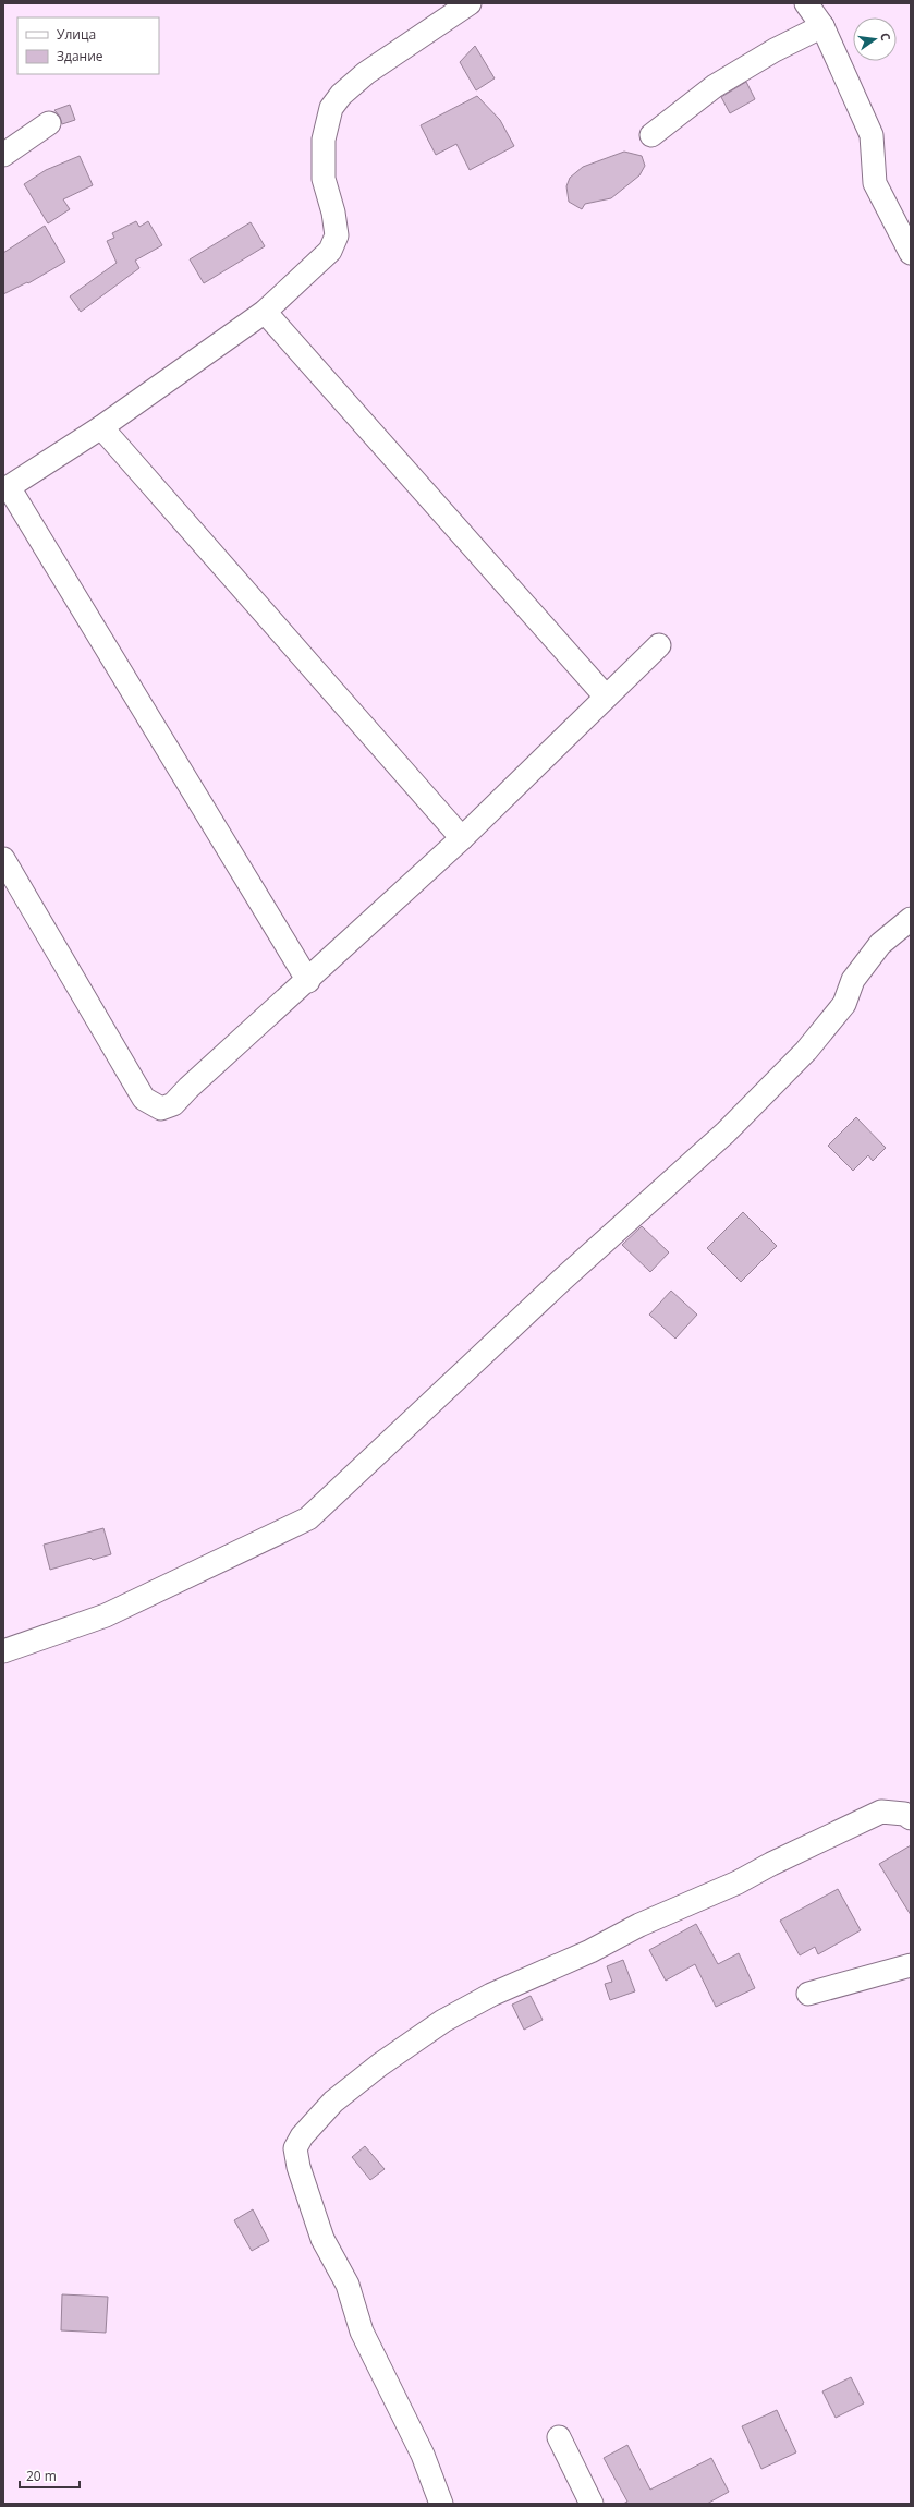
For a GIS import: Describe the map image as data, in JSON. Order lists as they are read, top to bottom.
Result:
{
  "legend": ["Улица", "Здание"],
  "scale_bar": "20 m",
  "north": "right"
}
